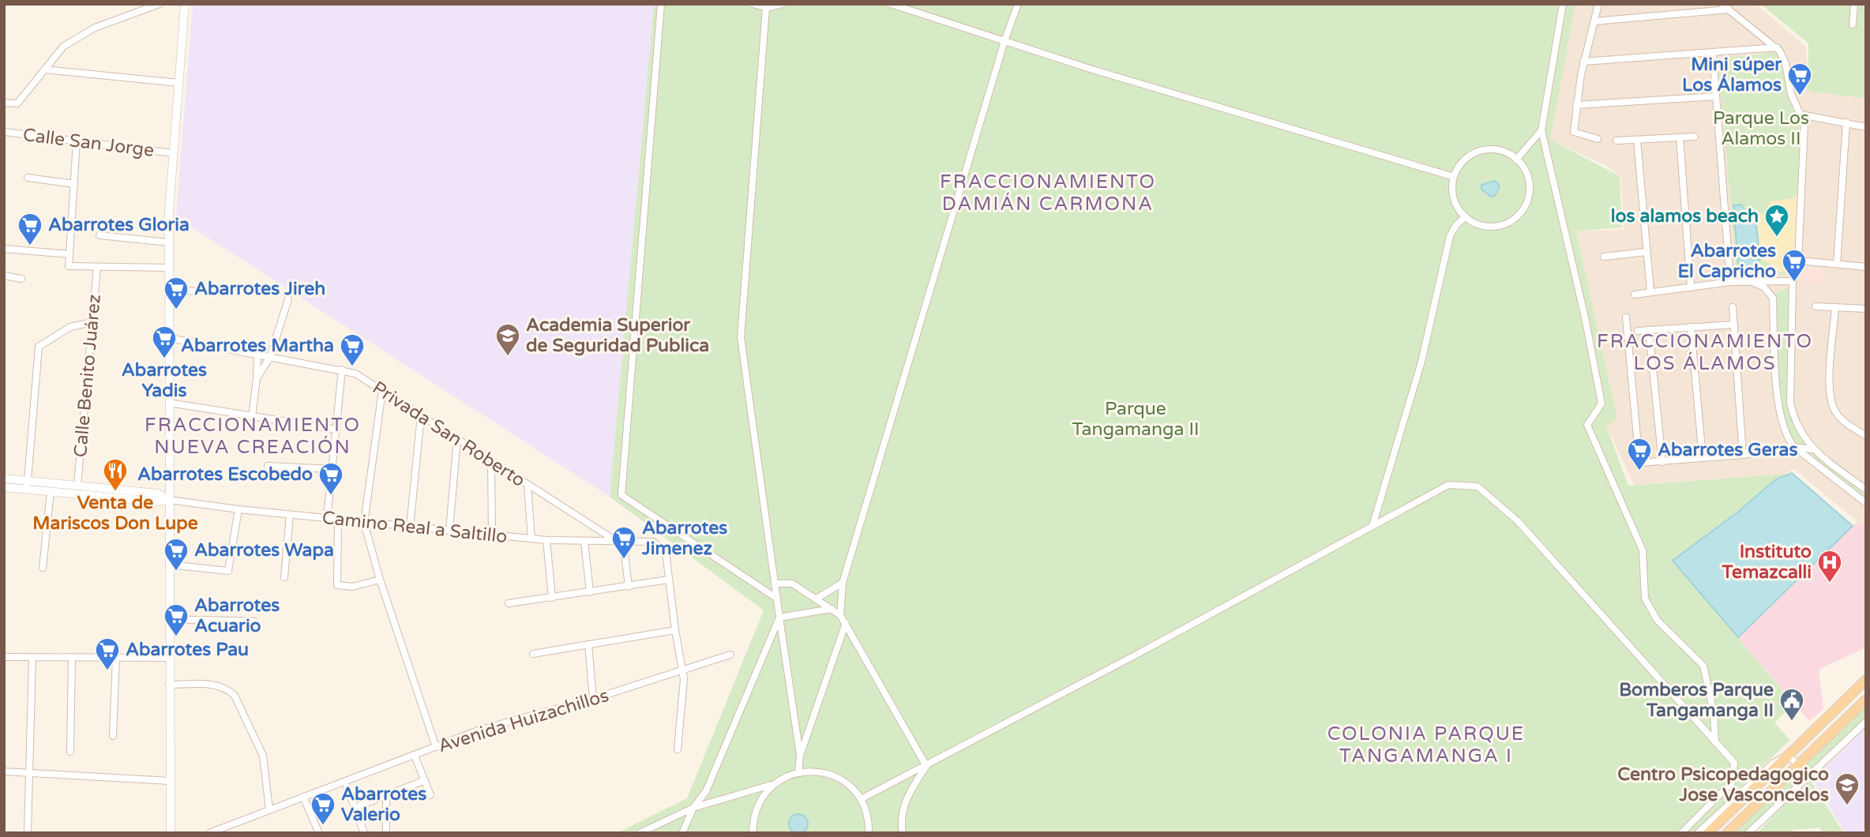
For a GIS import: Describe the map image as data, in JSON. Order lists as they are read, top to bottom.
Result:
{
  "streets": {
    "street": [
      "Calle San Jorge",
      "Calle Benito Juárez",
      "Privada San Roberto",
      "Camino Real a Saltillo",
      "Avenida Huizachillos"
    ]
  },
  "crossings": [
    ["Calle Benito Juárez", "Camino Real a Saltillo"],
    ["Privada San Roberto", "Camino Real a Saltillo"]
  ],
  "districts": [
    "FRACCIONAMIENTO DAMIÁN CARMONA",
    "FRACCIONAMIENTO LOS ÁLAMOS",
    "FRACCIONAMIENTO NUEVA CREACIÓN",
    "COLONIA PARQUE TANGAMANGA I"
  ],
  "parks": ["Parque Los Alamos II", "Parque Tangamanga II"],
  "places": {
    "supermarket": [
      "Mini súper Los Álamos",
      "Abarrotes Gloria",
      "Abarrotes El Capricho",
      "Abarrotes Jireh",
      "Abarrotes Yadis",
      "Abarrotes Martha",
      "Abarrotes Geras",
      "Abarrotes Escobedo",
      "Abarrotes Jimenez",
      "Abarrotes Wapa",
      "Abarrotes Acuario",
      "Abarrotes Pau",
      "Abarrotes Valerio"
    ],
    "place": ["los alamos beach"],
    "school or university": ["Academia Superior de Seguridad Publica", "Centro Psicopedagogico Jose Vasconcelos"],
    "restaurant": ["Venta de Mariscos Don Lupe"],
    "hospital": ["Instituto Temazcalli"],
    "public building": ["Bomberos Parque Tangamanga II"]
  }
}
